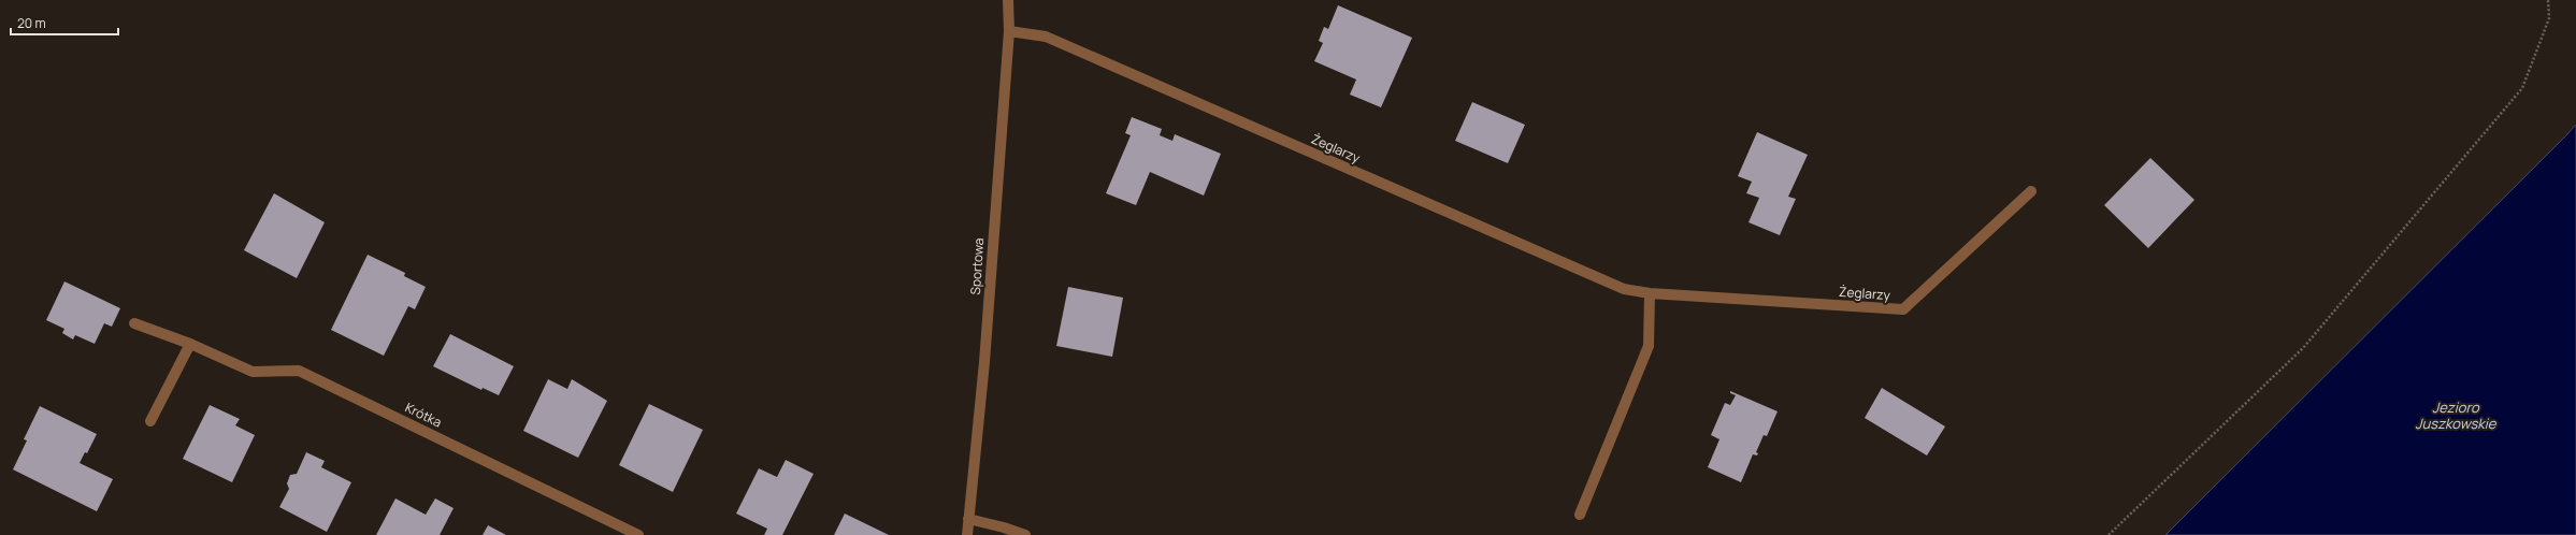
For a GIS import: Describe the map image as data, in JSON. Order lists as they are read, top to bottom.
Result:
{
  "streets": {
    "street": ["Żeglarzy", "Sportowa", "Krótka"]
  },
  "crossings": [
    ["Żeglarzy", "Sportowa"]
  ],
  "water": ["Jezioro Juszkowskie"],
  "scale_bar": "20 m"
}
